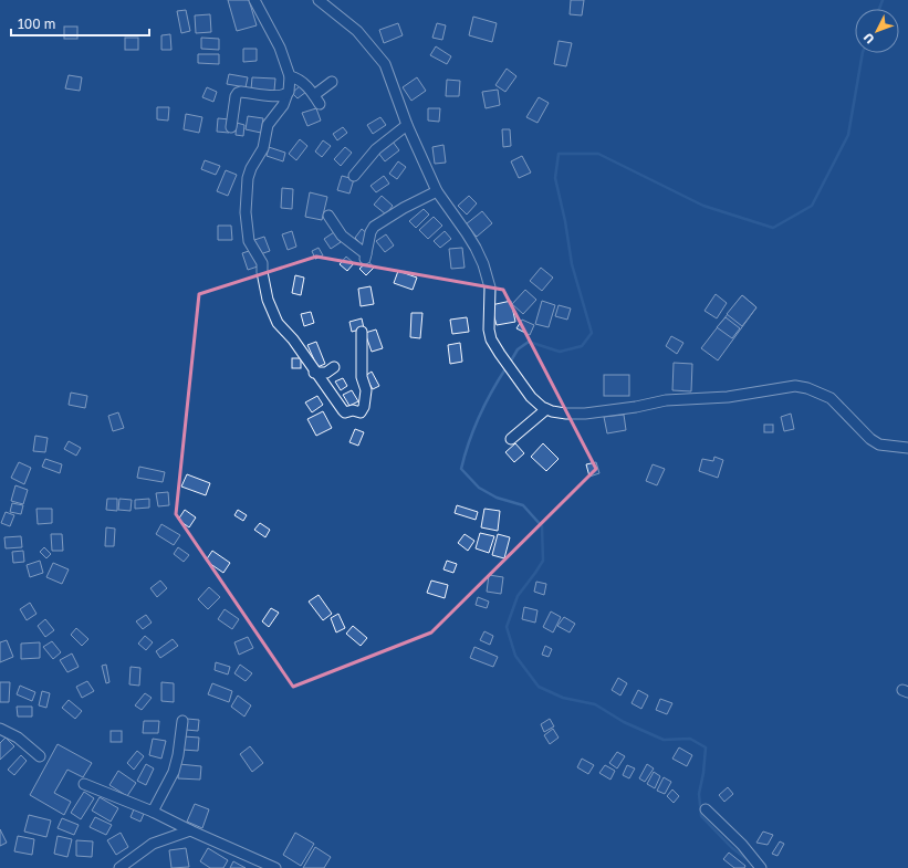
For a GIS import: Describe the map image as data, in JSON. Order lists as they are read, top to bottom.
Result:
{
  "scale_bar": "100 m",
  "north": "bottom left"
}
